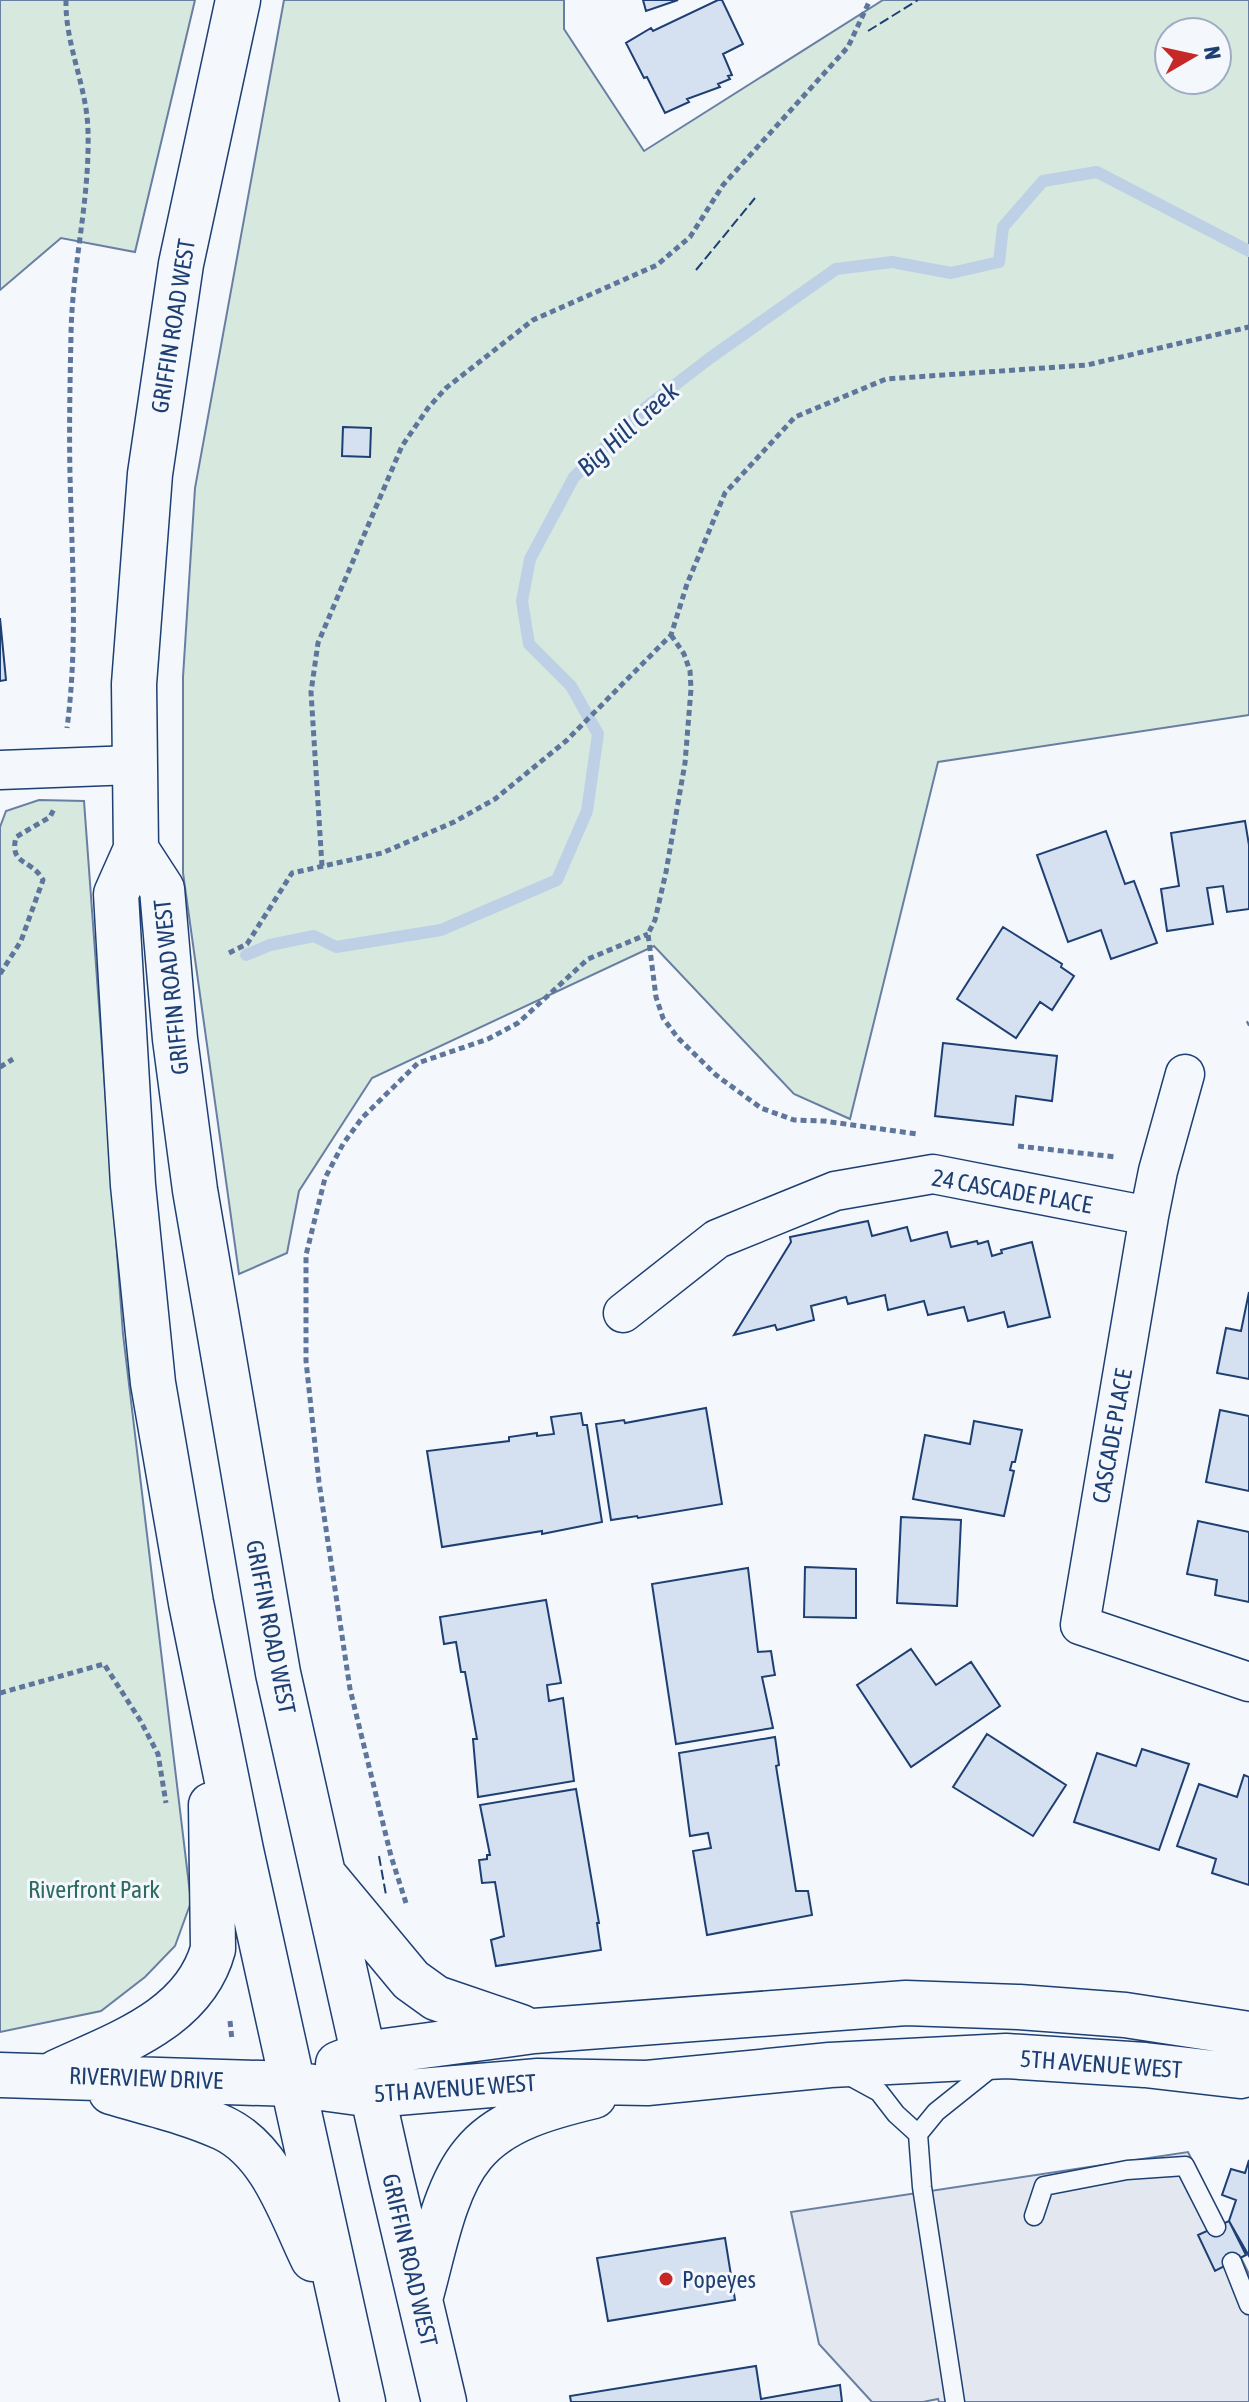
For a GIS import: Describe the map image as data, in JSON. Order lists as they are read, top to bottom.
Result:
{
  "streets": {
    "main road": ["GRIFFIN ROAD WEST", "5TH AVENUE WEST", "RIVERVIEW DRIVE"],
    "street": ["24 CASCADE PLACE", "CASCADE PLACE"]
  },
  "crossings": [
    ["GRIFFIN ROAD WEST", "5TH AVENUE WEST"],
    ["GRIFFIN ROAD WEST", "RIVERVIEW DRIVE"],
    ["24 CASCADE PLACE", "CASCADE PLACE"],
    ["5TH AVENUE WEST", "RIVERVIEW DRIVE"]
  ],
  "water": ["Big Hill Creek"],
  "parks": ["Riverfront Park"],
  "places": ["Popeyes"],
  "north": "right"
}
